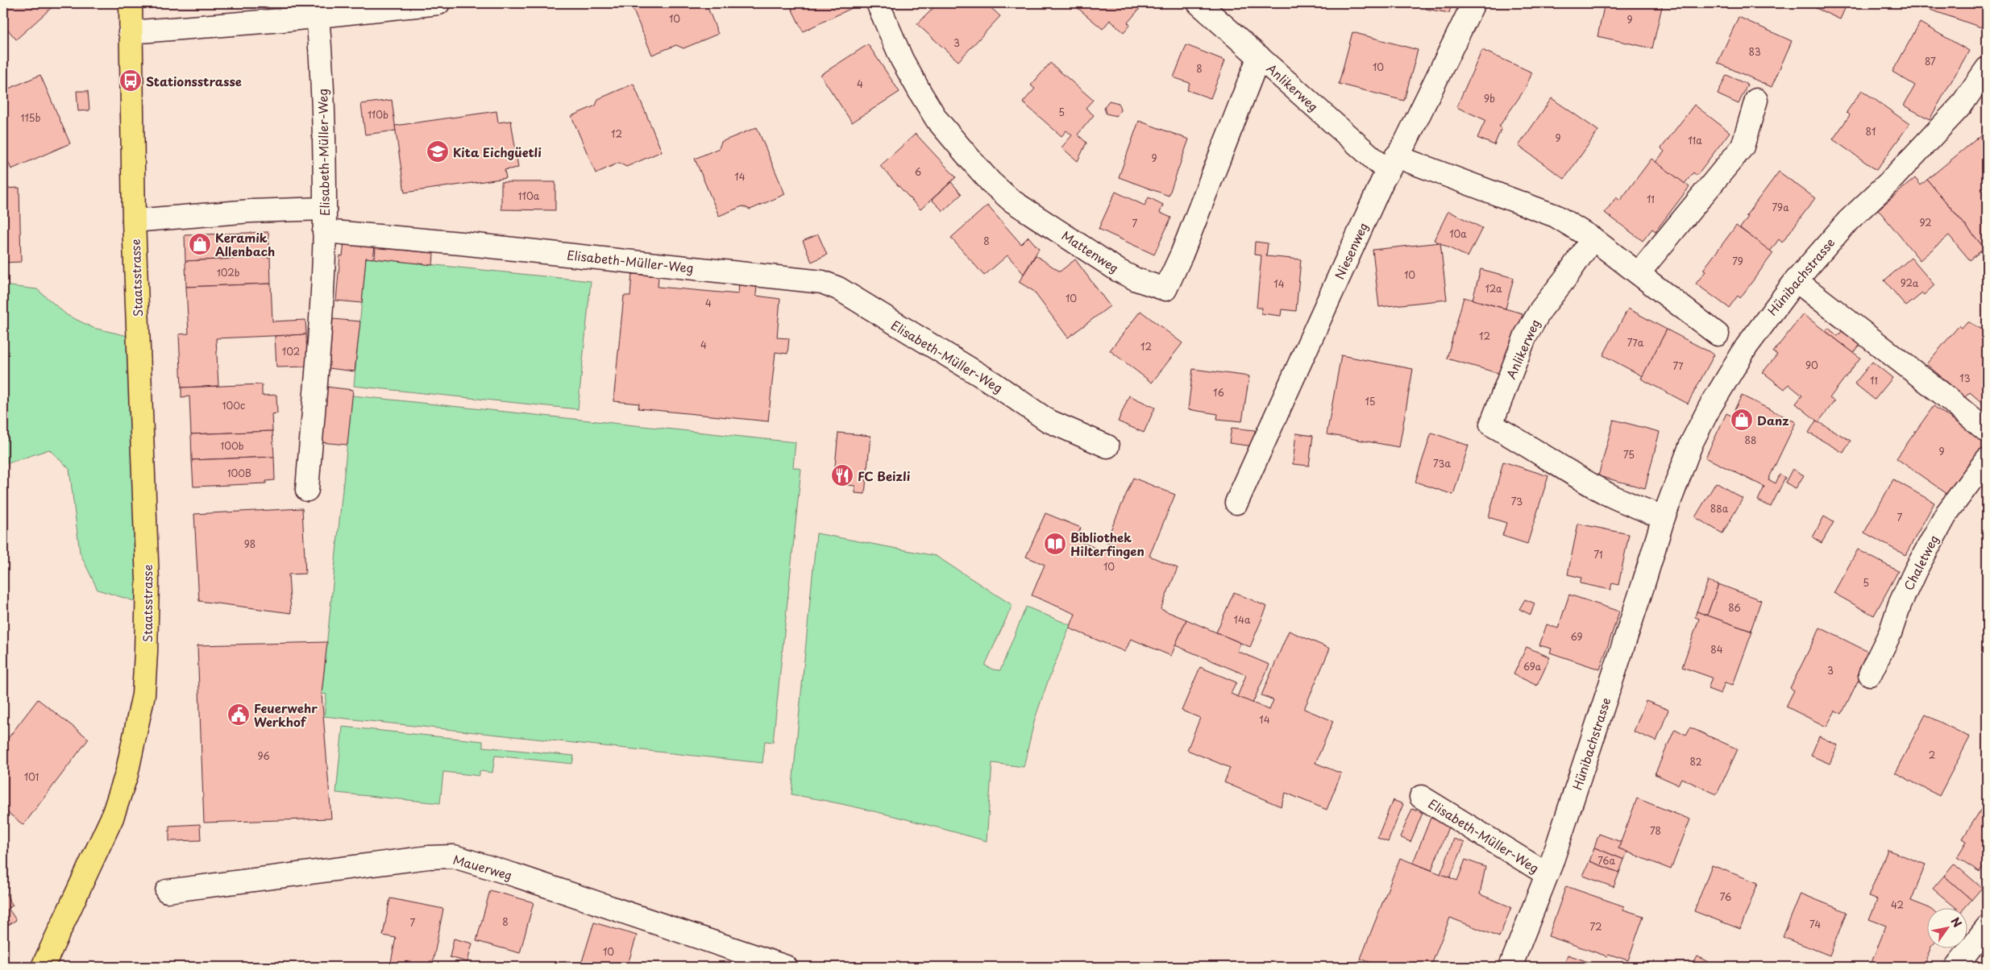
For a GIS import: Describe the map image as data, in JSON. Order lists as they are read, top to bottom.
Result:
{
  "streets": {
    "main road": ["Staatsstrasse"],
    "street": [
      "Anlikerweg",
      "Elisabeth-Müller-Weg",
      "Niesenweg",
      "Mattenweg",
      "Hünibachstrasse",
      "Chaletweg",
      "Mauerweg"
    ]
  },
  "crossings": [
    ["Anlikerweg", "Niesenweg"],
    ["Anlikerweg", "Mattenweg"],
    ["Anlikerweg", "Hünibachstrasse"],
    ["Elisabeth-Müller-Weg", "Hünibachstrasse"],
    ["Elisabeth-Müller-Weg", "Staatsstrasse"]
  ],
  "places": {
    "bus stop": ["Stationsstrasse"],
    "school or university": ["Kita Eichgüetli"],
    "shop": ["Keramik Allenbach", "Danz"],
    "restaurant": ["FC Beizli"],
    "library": ["Bibliothek Hilterfingen"],
    "public building": ["Feuerwehr Werkhof"]
  },
  "house_numbers": [
    "10",
    "9",
    "3",
    "83",
    "87",
    "10",
    "8",
    "4",
    "9b",
    "5",
    "110b",
    "115b",
    "81",
    "12",
    "9",
    "11a",
    "9",
    "6",
    "14",
    "110a",
    "11",
    "79a",
    "92",
    "7",
    "10a",
    "8",
    "79",
    "102b",
    "10",
    "92a",
    "14",
    "12a",
    "10",
    "4",
    "12",
    "77a",
    "4",
    "12",
    "102",
    "90",
    "77",
    "13",
    "11",
    "16",
    "15",
    "100c",
    "88",
    "100b",
    "9",
    "75",
    "73a",
    "100B",
    "73",
    "88a",
    "7",
    "98",
    "71",
    "10",
    "5",
    "86",
    "14a",
    "69",
    "84",
    "69a",
    "3",
    "14",
    "2",
    "96",
    "82",
    "101",
    "78",
    "76a",
    "76",
    "42",
    "8",
    "7",
    "74",
    "72",
    "10"
  ],
  "north": "top right"
}
